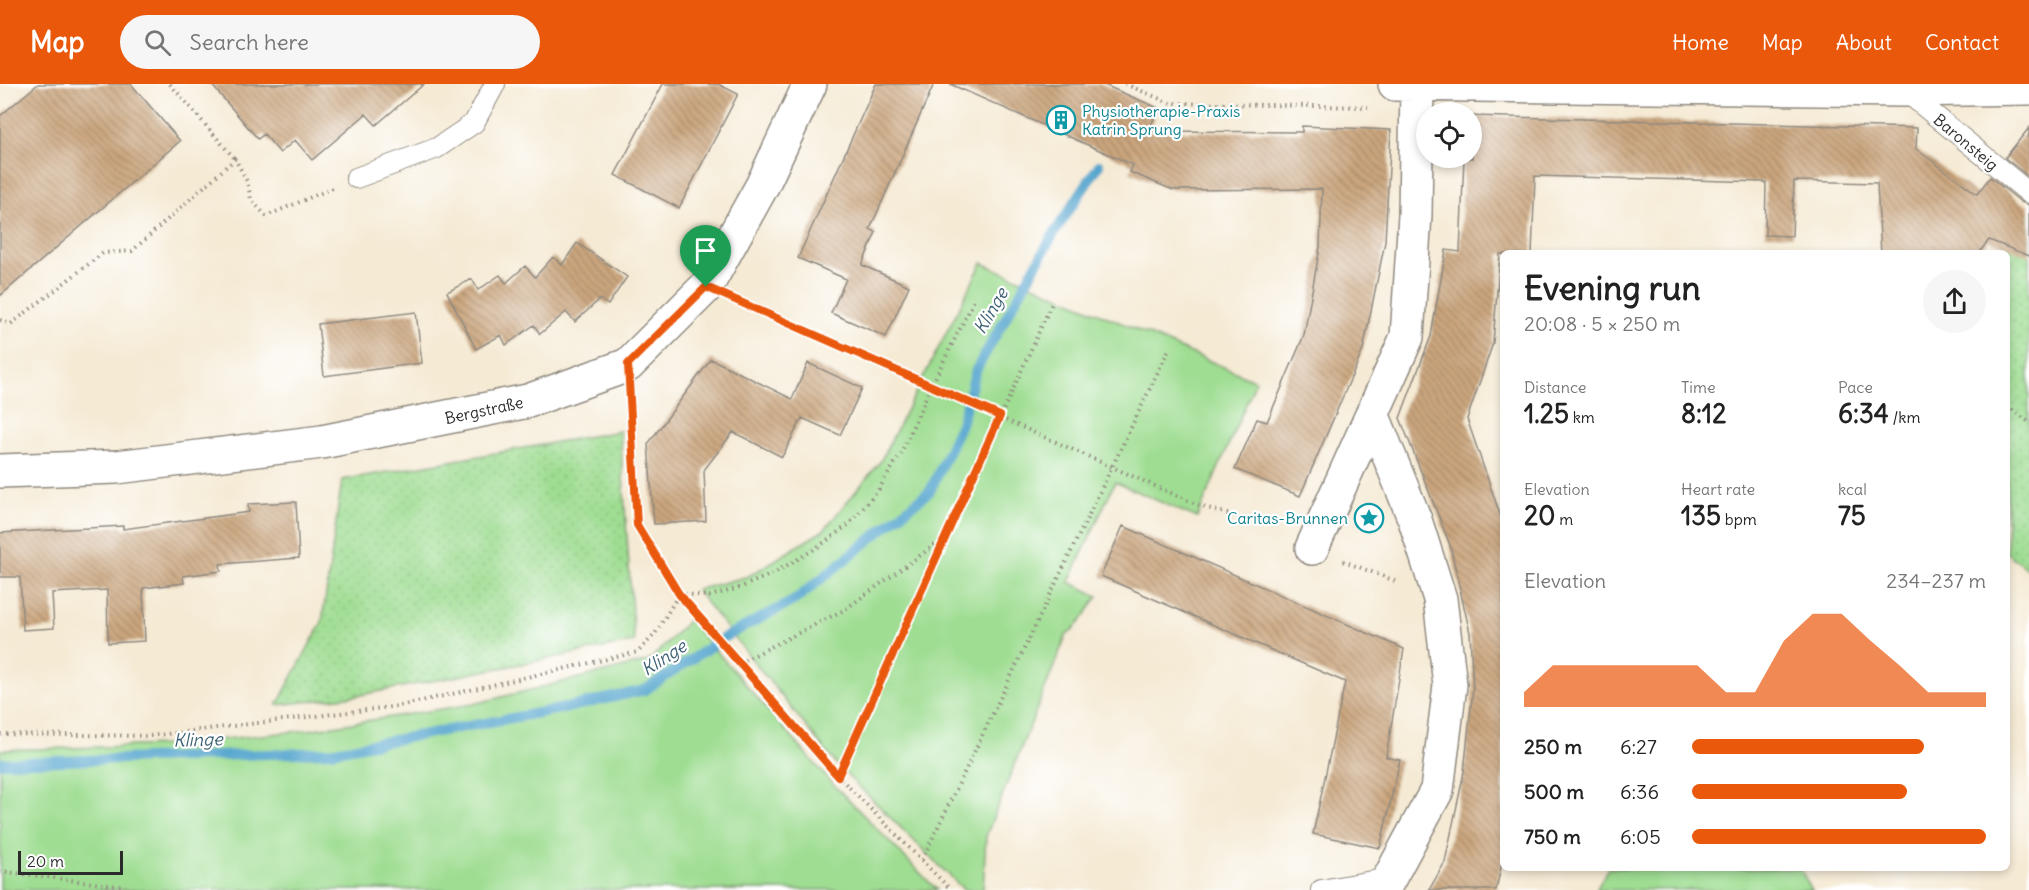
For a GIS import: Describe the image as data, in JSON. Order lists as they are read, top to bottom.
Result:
{
  "streets": {
    "street": ["Bergstraße"],
    "lane": ["Baronsteig"]
  },
  "water": ["Klinge"],
  "places": {
    "building": ["Physiotherapie-Praxis Katrin Sprung"],
    "place": ["Caritas-Brunnen"]
  },
  "scale_bar": "20 m",
  "page": {
    "header": "Map",
    "search": "Search here",
    "nav": [
      "Home",
      "Map",
      "About",
      "Contact"
    ],
    "heading": ["Evening run", "20:08 · 5 × 250 m"],
    "stats": [
      ["Distance", "1.25 km"],
      ["Time", "8:12"],
      ["Pace", "6:34 /km"],
      ["Elevation", "20 m"],
      ["Heart rate", "135 bpm"],
      ["kcal", "75"]
    ],
    "chart": ["Elevation", "234–237 m"],
    "list": [
      {
        "name": "250 m",
        "note": "6:27"
      },
      {
        "name": "500 m",
        "note": "6:36"
      },
      {
        "name": "750 m",
        "note": "6:05"
      }
    ],
    "scale": "20 m"
  }
}
